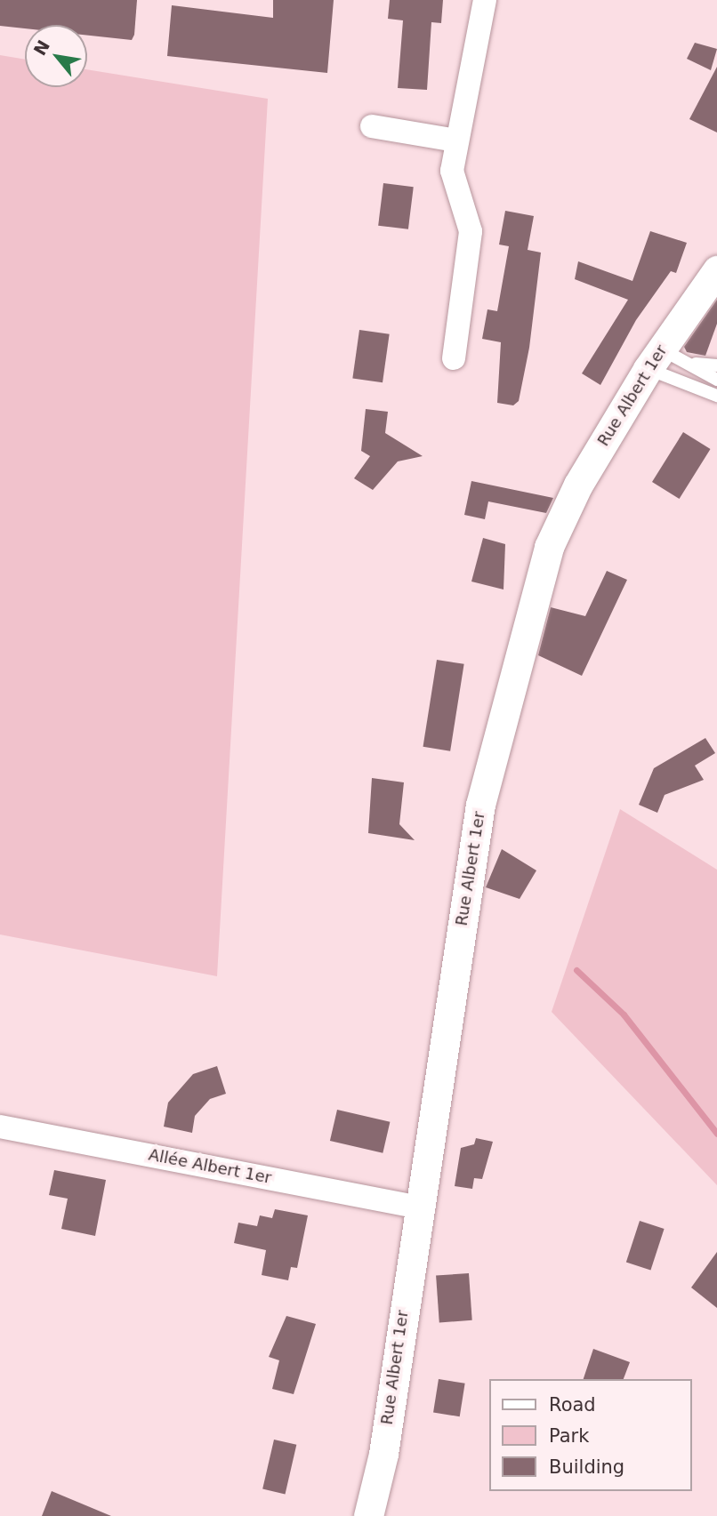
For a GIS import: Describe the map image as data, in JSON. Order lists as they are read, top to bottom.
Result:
{
  "streets": {
    "street": ["Rue Albert 1er", "Allée Albert 1er"]
  },
  "crossings": [
    ["Rue Albert 1er", "Allée Albert 1er"]
  ],
  "legend": ["Road", "Park", "Building"],
  "north": "top left"
}
